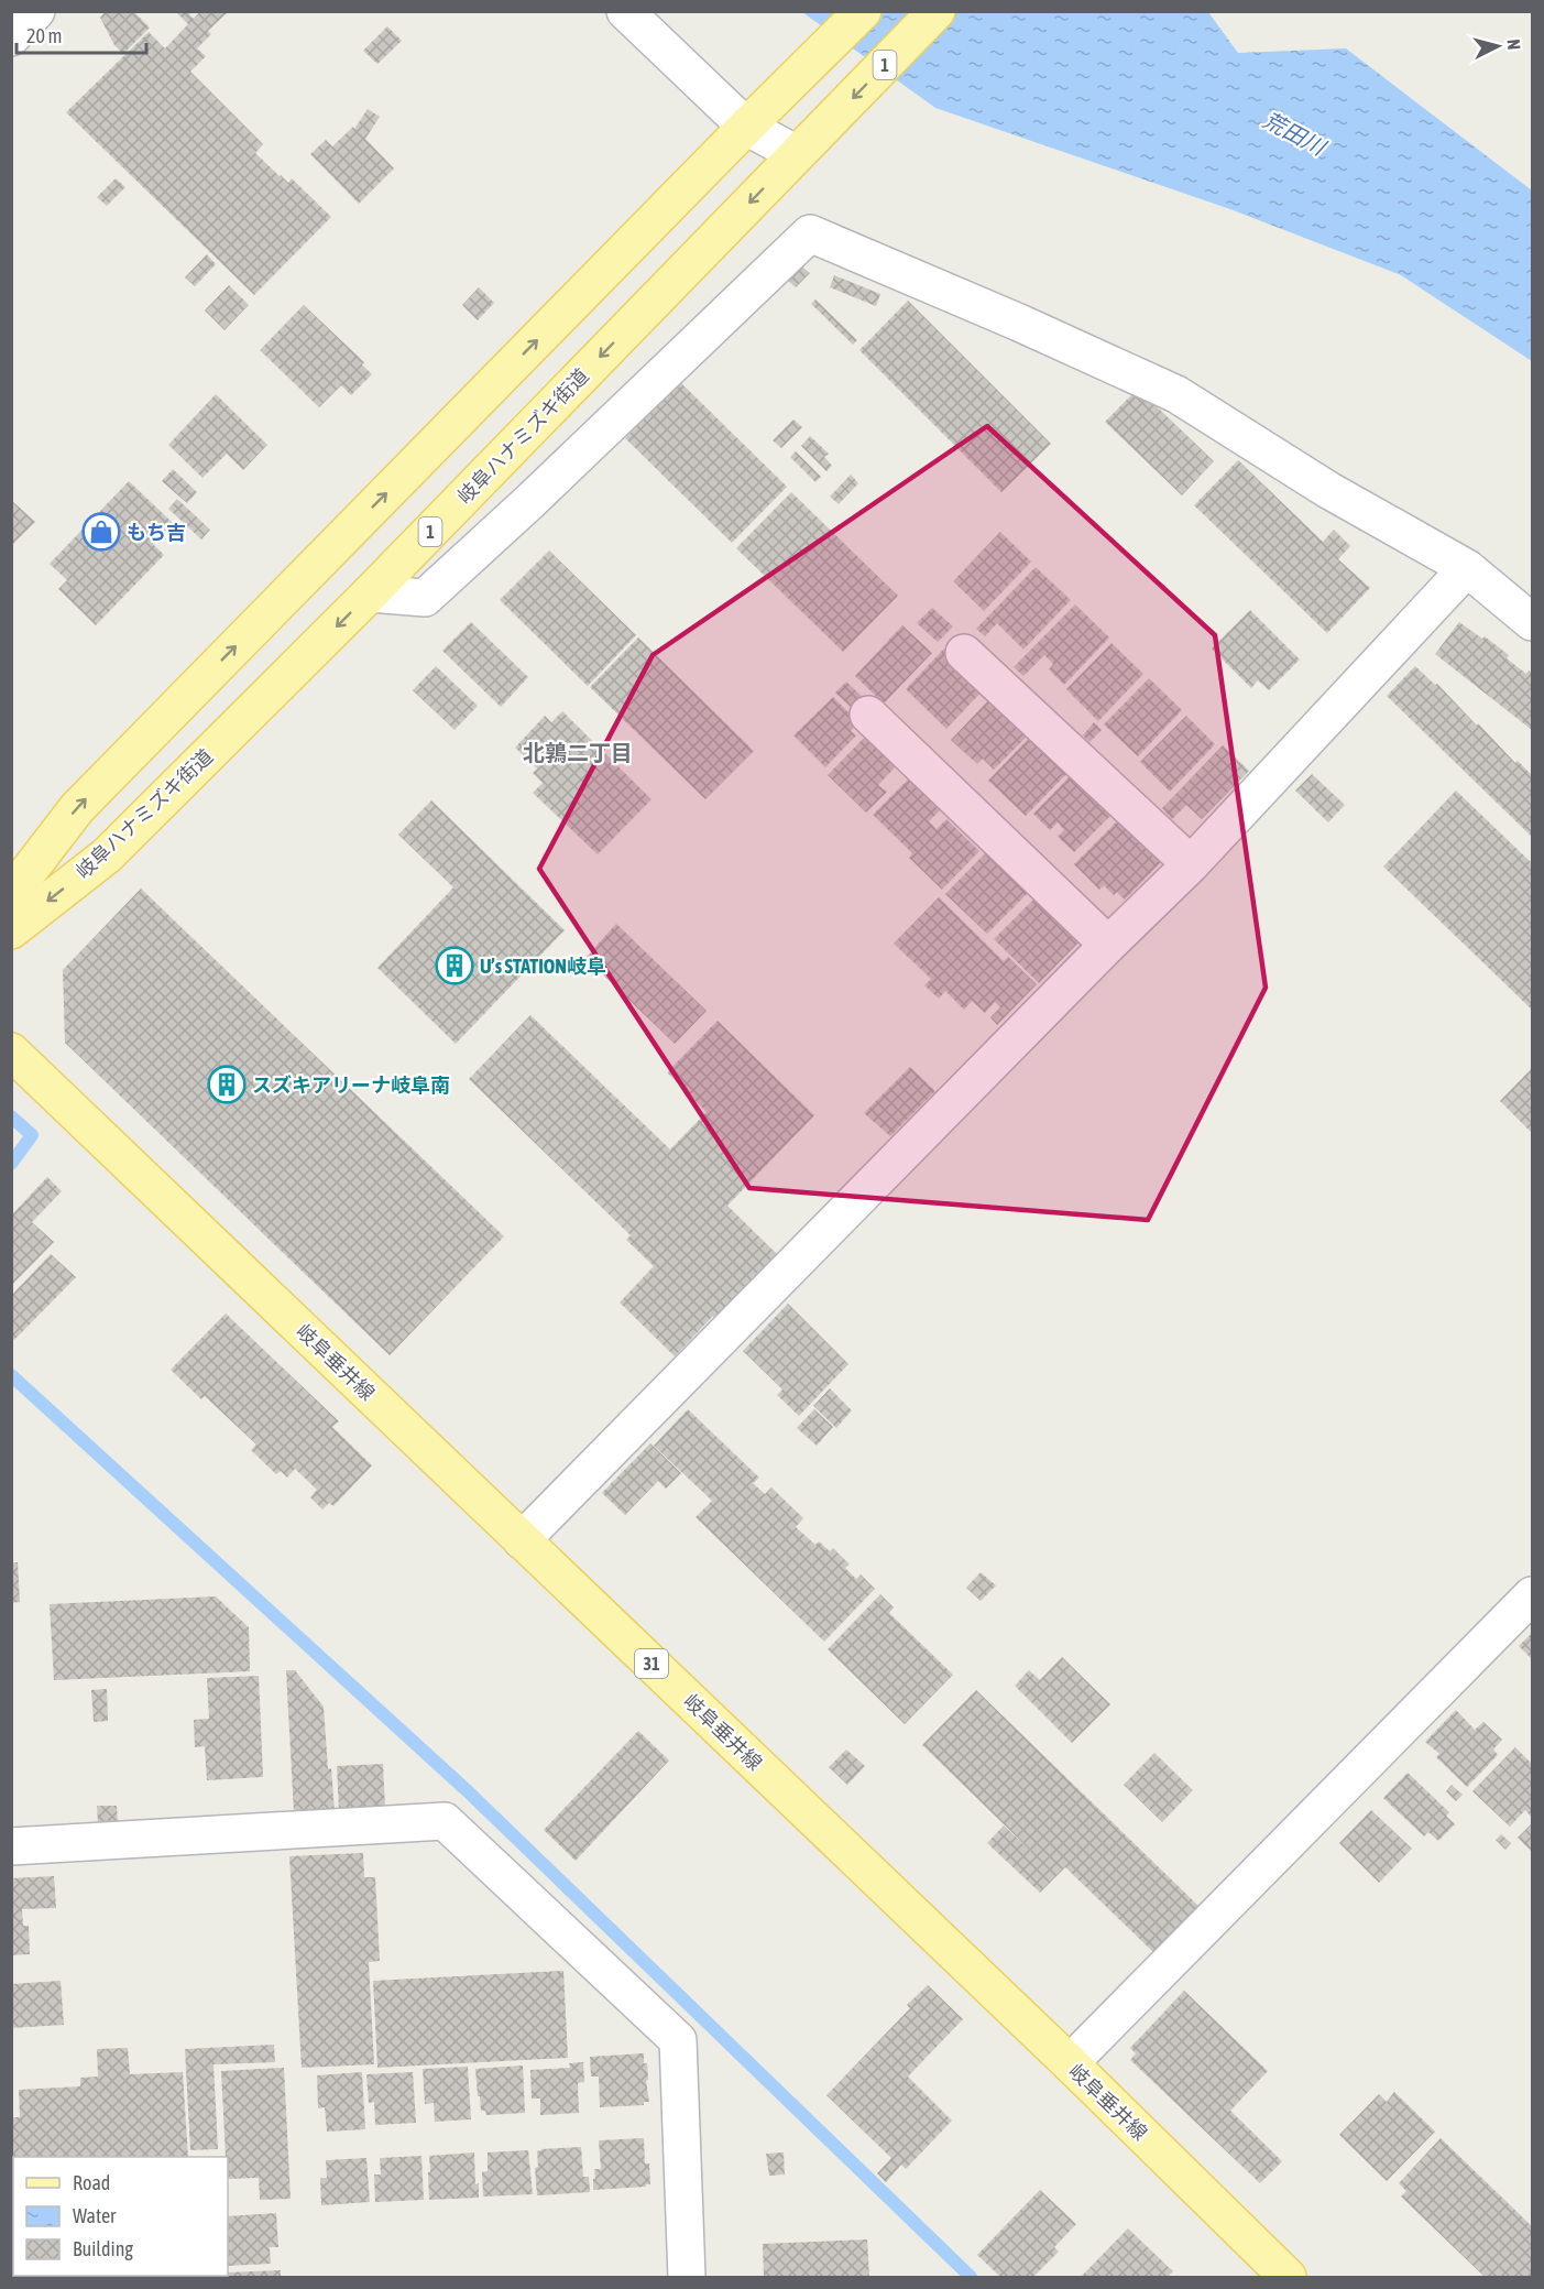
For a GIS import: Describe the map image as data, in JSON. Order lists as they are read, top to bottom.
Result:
{
  "streets": {
    "main road": [
      "1",
      "岐阜ハナミズキ街道",
      "岐阜垂井線",
      "31"
    ]
  },
  "districts": ["北鶉二丁目"],
  "water": ["荒田川"],
  "places": {
    "shop": ["もち吉"],
    "building": ["U’s STATION岐阜", "スズキアリーナ岐阜南"]
  },
  "legend": ["Road", "Water", "Building"],
  "scale_bar": "20 m",
  "north": "right"
}
